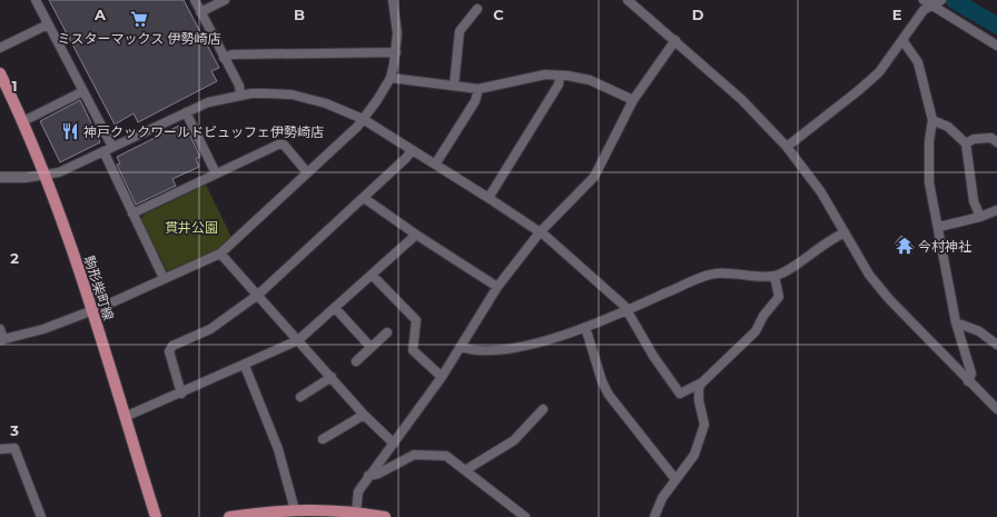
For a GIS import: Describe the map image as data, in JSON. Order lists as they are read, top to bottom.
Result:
{
  "streets": {
    "main road": ["駒形柴町線"]
  },
  "parks": ["貫井公園"],
  "places": {
    "supermarket": ["ミスターマックス 伊勢崎店"],
    "restaurant": ["神戸クックワールドビュッフェ伊勢崎店"],
    "temple": ["今村神社"]
  },
  "grid": {
    "columns": [
      "A",
      "B",
      "C",
      "D",
      "E"
    ],
    "rows": ["1", "2", "3"]
  }
}
